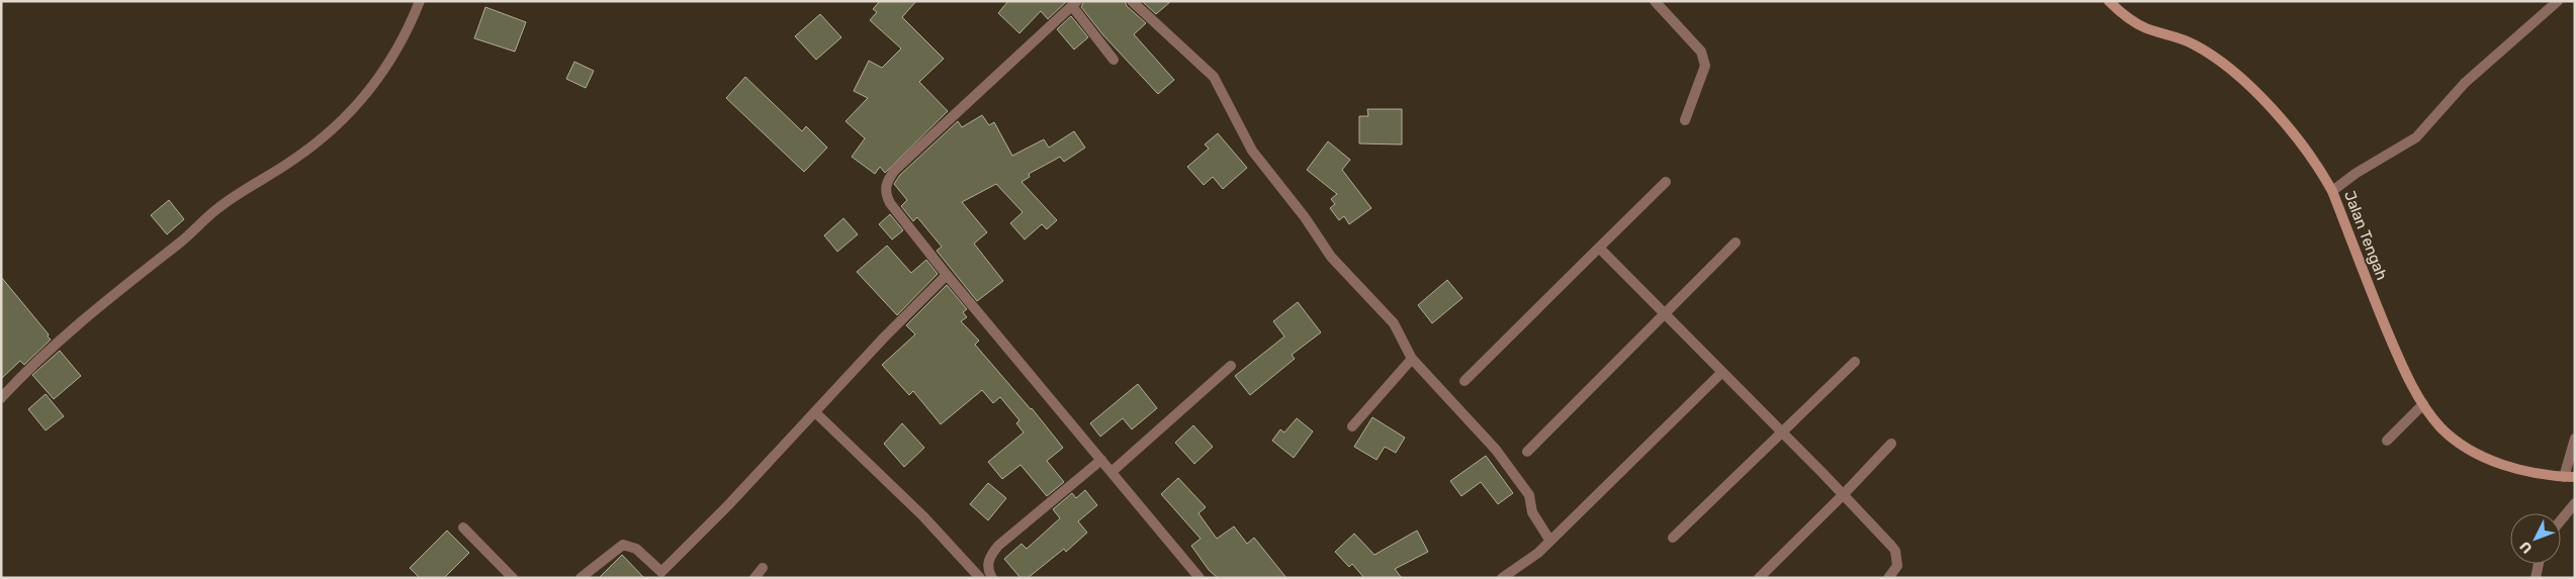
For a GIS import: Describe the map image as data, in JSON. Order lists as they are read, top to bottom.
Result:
{
  "streets": {
    "main road": ["Jalan Tengah"]
  },
  "north": "bottom left"
}
